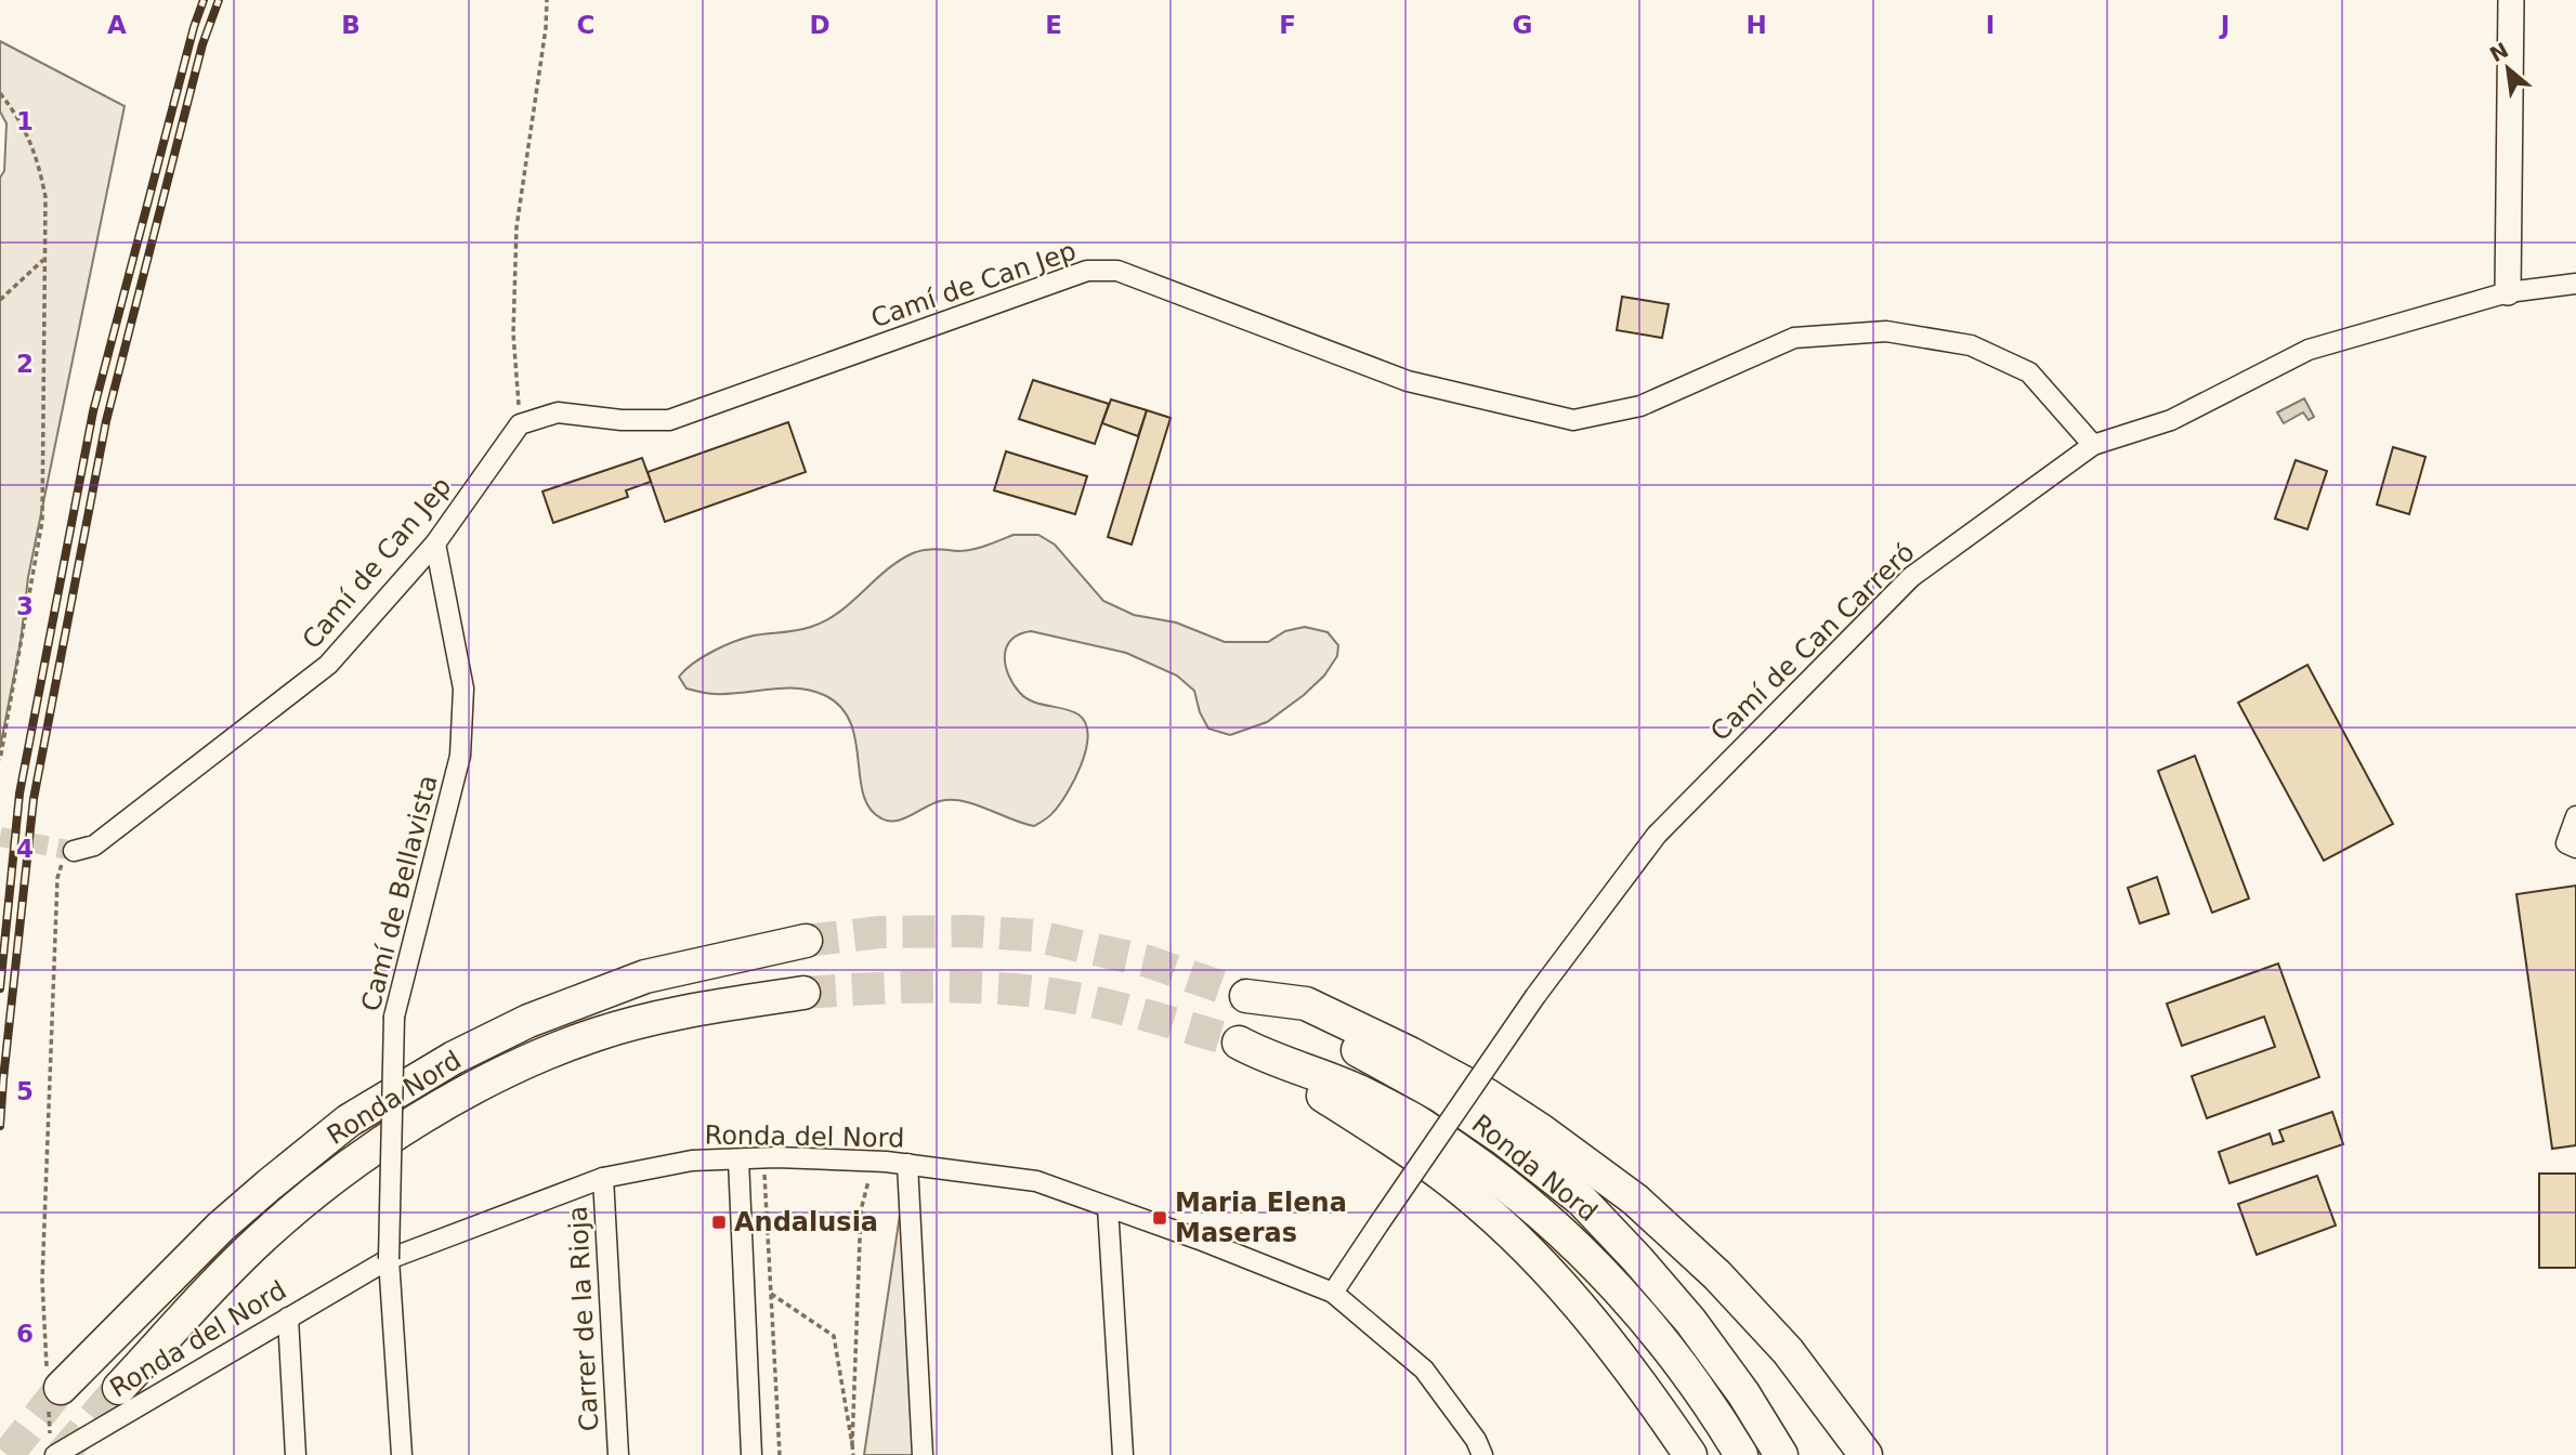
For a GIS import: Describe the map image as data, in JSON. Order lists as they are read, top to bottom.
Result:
{
  "streets": {
    "highway": ["Ronda Nord"],
    "street": [
      "Camí de Can Jep",
      "Camí de Can Carreró",
      "Camí de Bellavista",
      "Ronda del Nord",
      "Carrer de la Rioja"
    ]
  },
  "crossings": [
    ["Camí de Can Jep", "Camí de Can Carreró"],
    ["Camí de Can Jep", "Camí de Bellavista"],
    ["Camí de Can Carreró", "Ronda del Nord"],
    ["Camí de Bellavista", "Ronda del Nord"],
    ["Ronda del Nord", "Carrer de la Rioja"]
  ],
  "places": {
    "transit": ["Maria Elena Maseras", "Andalusia"]
  },
  "north": "top left",
  "grid": {
    "columns": [
      "A",
      "B",
      "C",
      "D",
      "E",
      "F",
      "G",
      "H",
      "I",
      "J"
    ],
    "rows": [
      "1",
      "2",
      "3",
      "4",
      "5",
      "6"
    ]
  }
}
